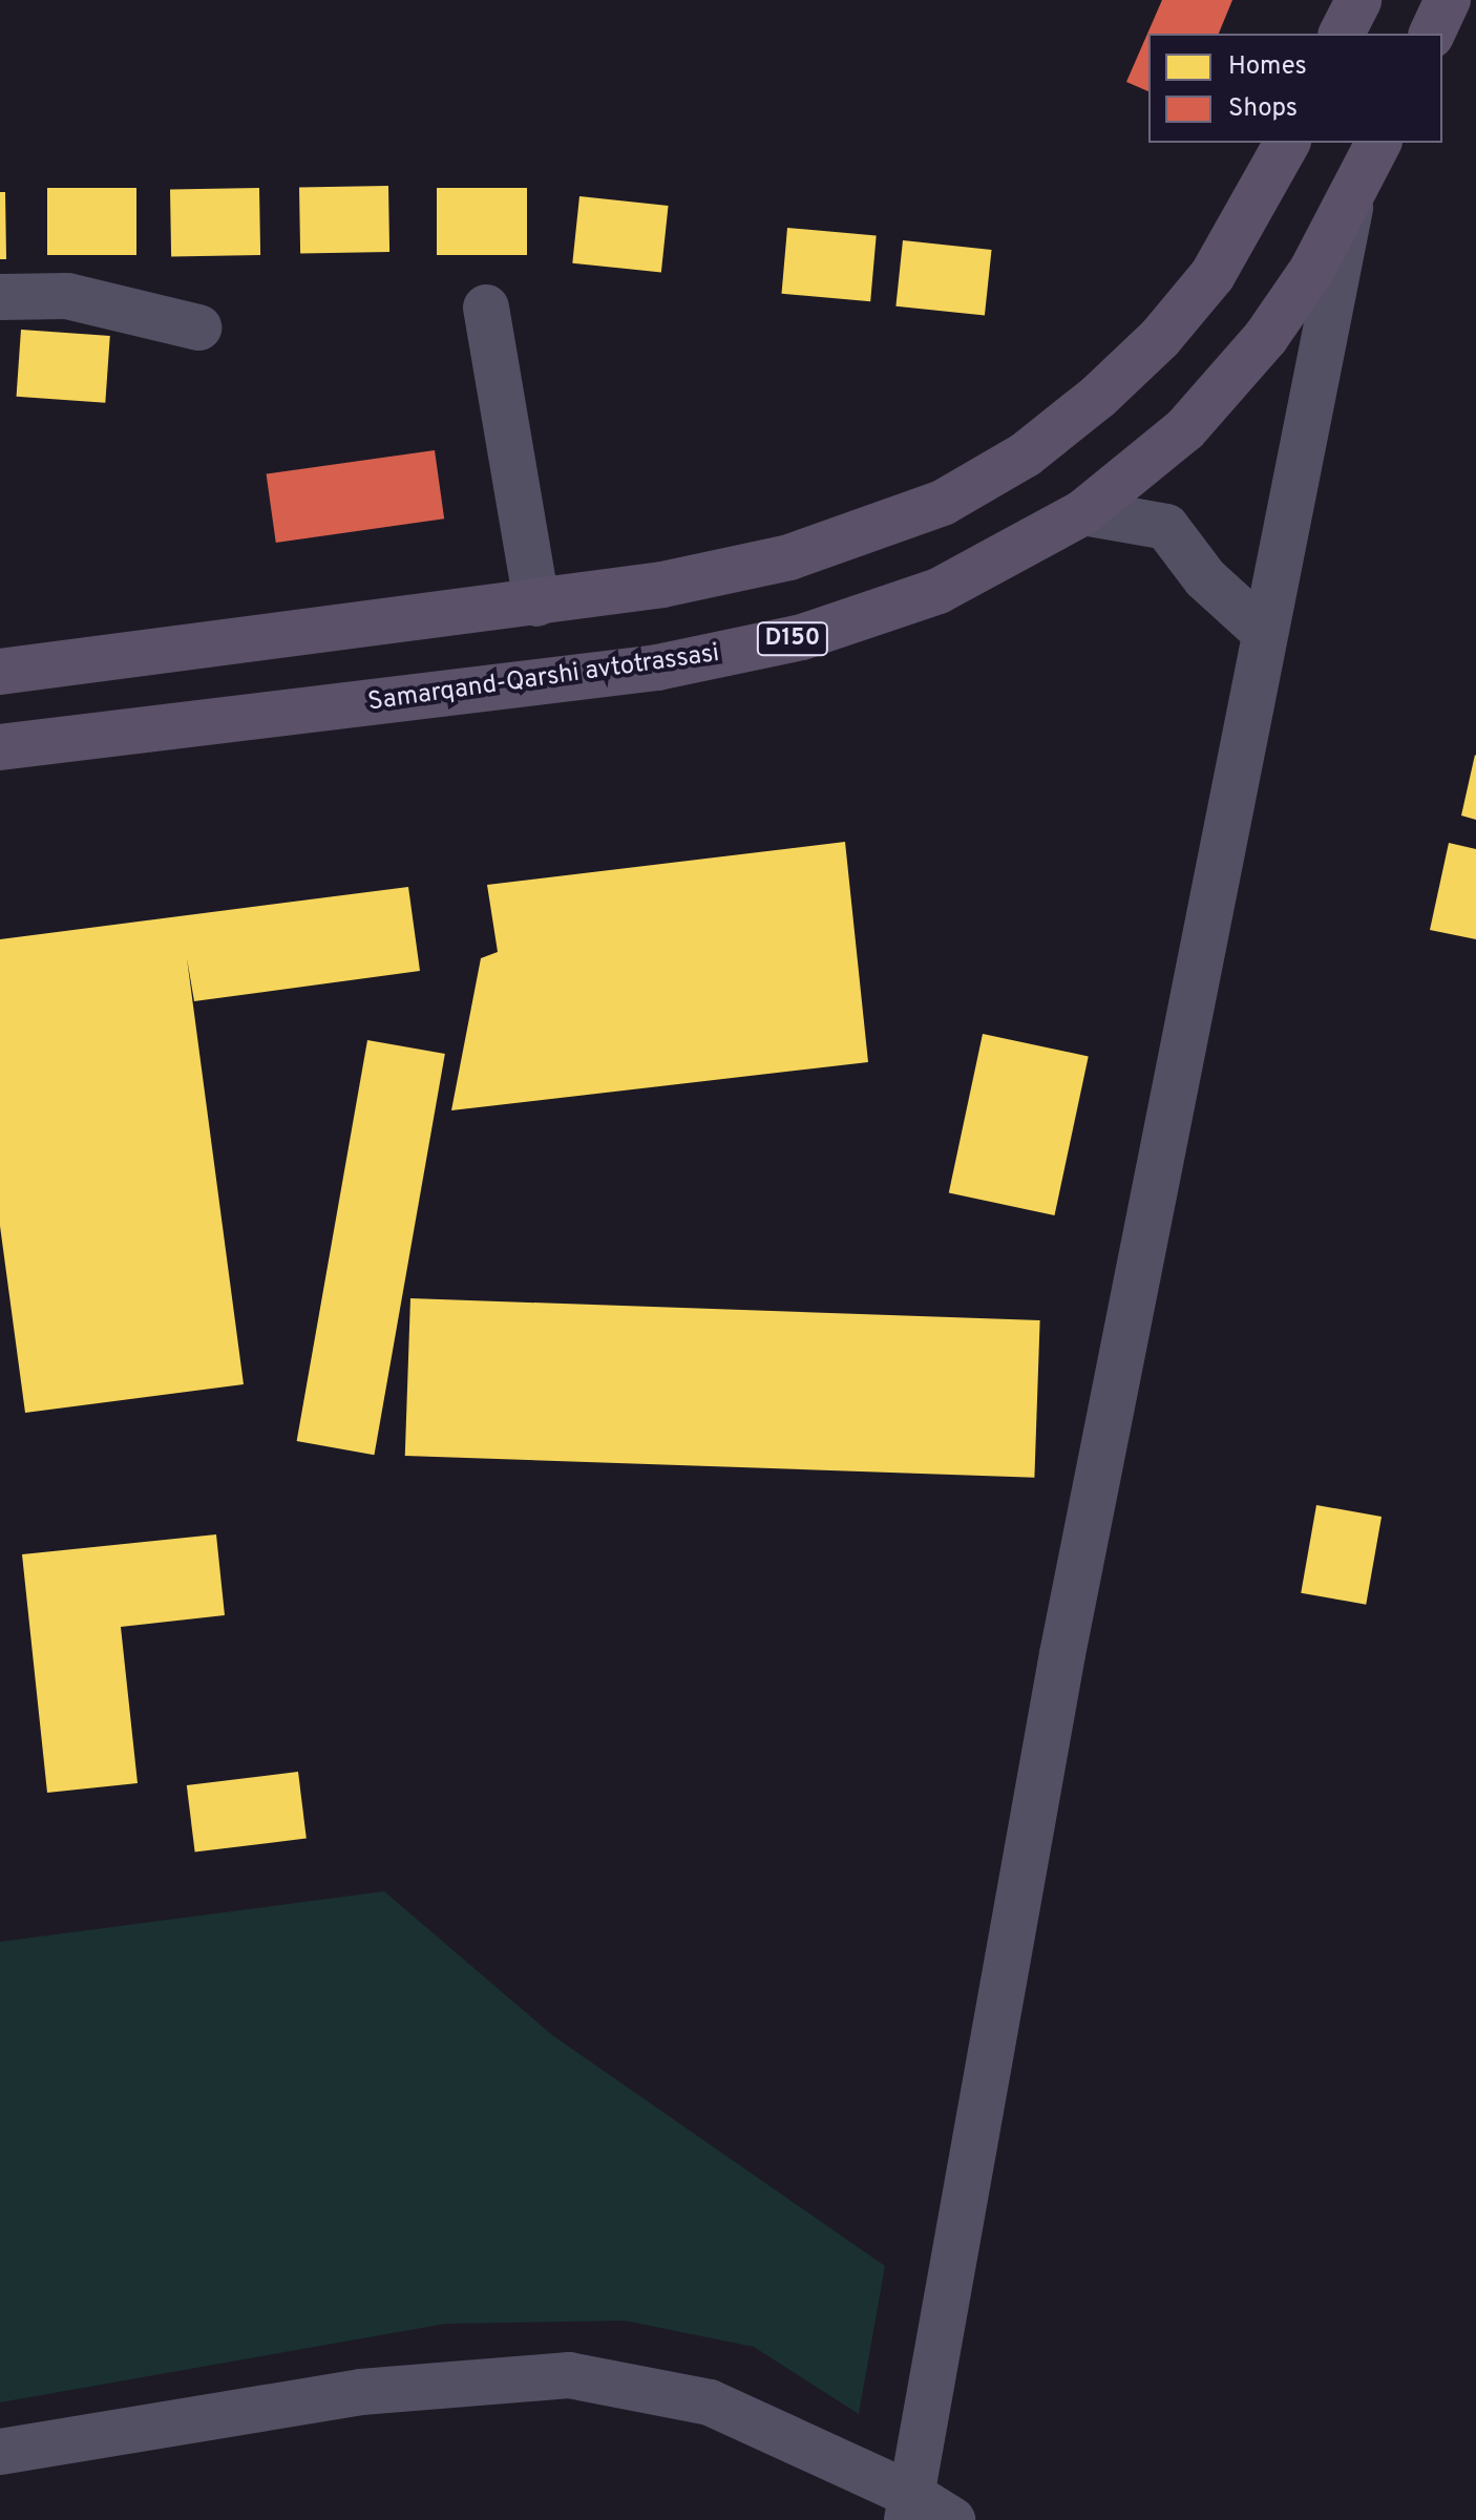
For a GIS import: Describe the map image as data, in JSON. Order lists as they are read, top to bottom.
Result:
{
  "streets": {
    "main road": ["D150", "Samarqand-Qarshi avtotrassasi"]
  },
  "legend": ["Homes", "Shops"]
}
